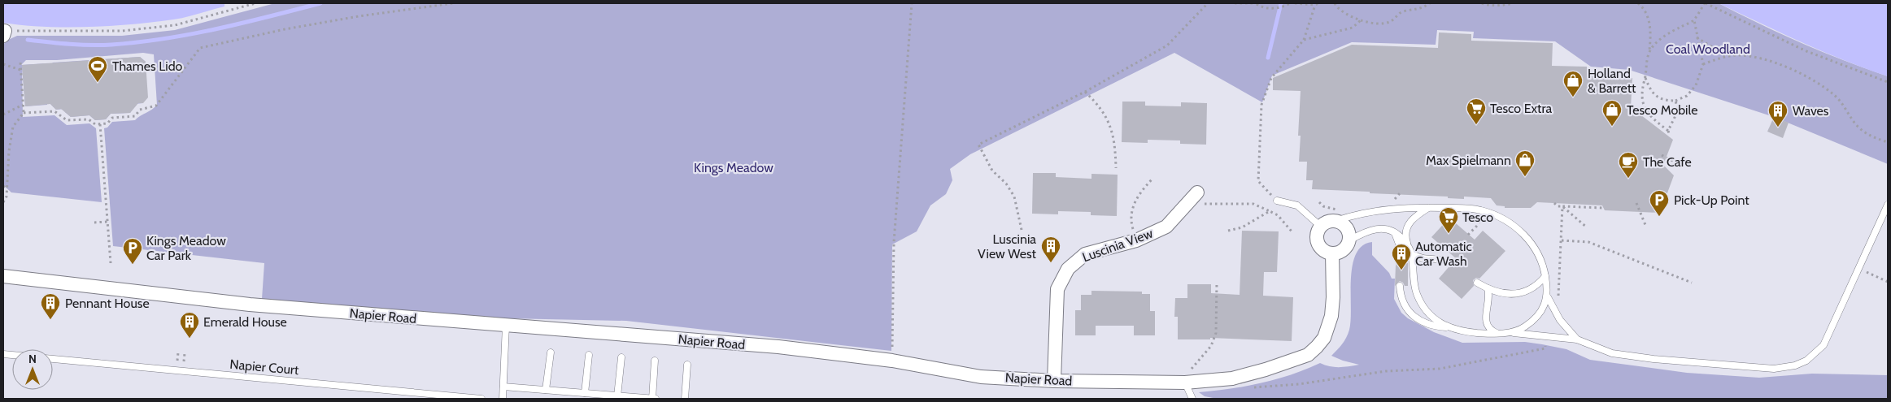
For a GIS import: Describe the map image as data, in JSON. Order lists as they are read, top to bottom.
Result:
{
  "streets": {
    "street": ["Luscinia View", "Napier Road"],
    "lane": ["Napier Court"]
  },
  "crossings": [
    ["Luscinia View", "Napier Road"]
  ],
  "parks": ["Coal Woodland", "Kings Meadow"],
  "places": {
    "sports": ["Thames Lido"],
    "shop": ["Holland & Barrett", "Tesco Mobile", "Max Spielmann"],
    "supermarket": ["Tesco Extra", "Tesco"],
    "building": [
      "Waves",
      "Luscinia View West",
      "Automatic Car Wash",
      "Pennant House",
      "Emerald House"
    ],
    "cafe": ["The Cafe"],
    "parking": ["Pick-Up Point", "Kings Meadow Car Park"]
  },
  "north": "top"
}
